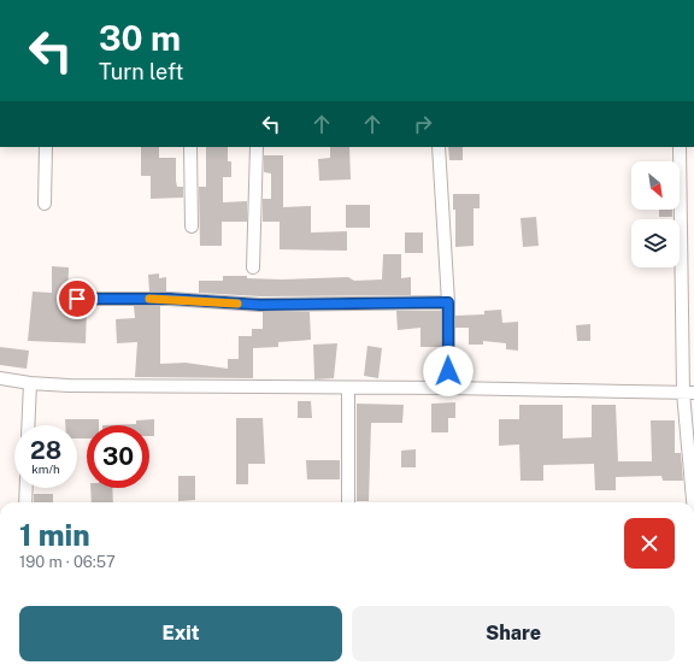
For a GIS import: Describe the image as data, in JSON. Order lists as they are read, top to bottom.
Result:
{
  "north": "bottom right",
  "page": {
    "turn": ["30 m", "Turn left"],
    "speed": "28 km/h",
    "limit": "30",
    "heading": ["1 min", "190 m · 06:57"],
    "buttons": ["Exit", "Share"]
  }
}
